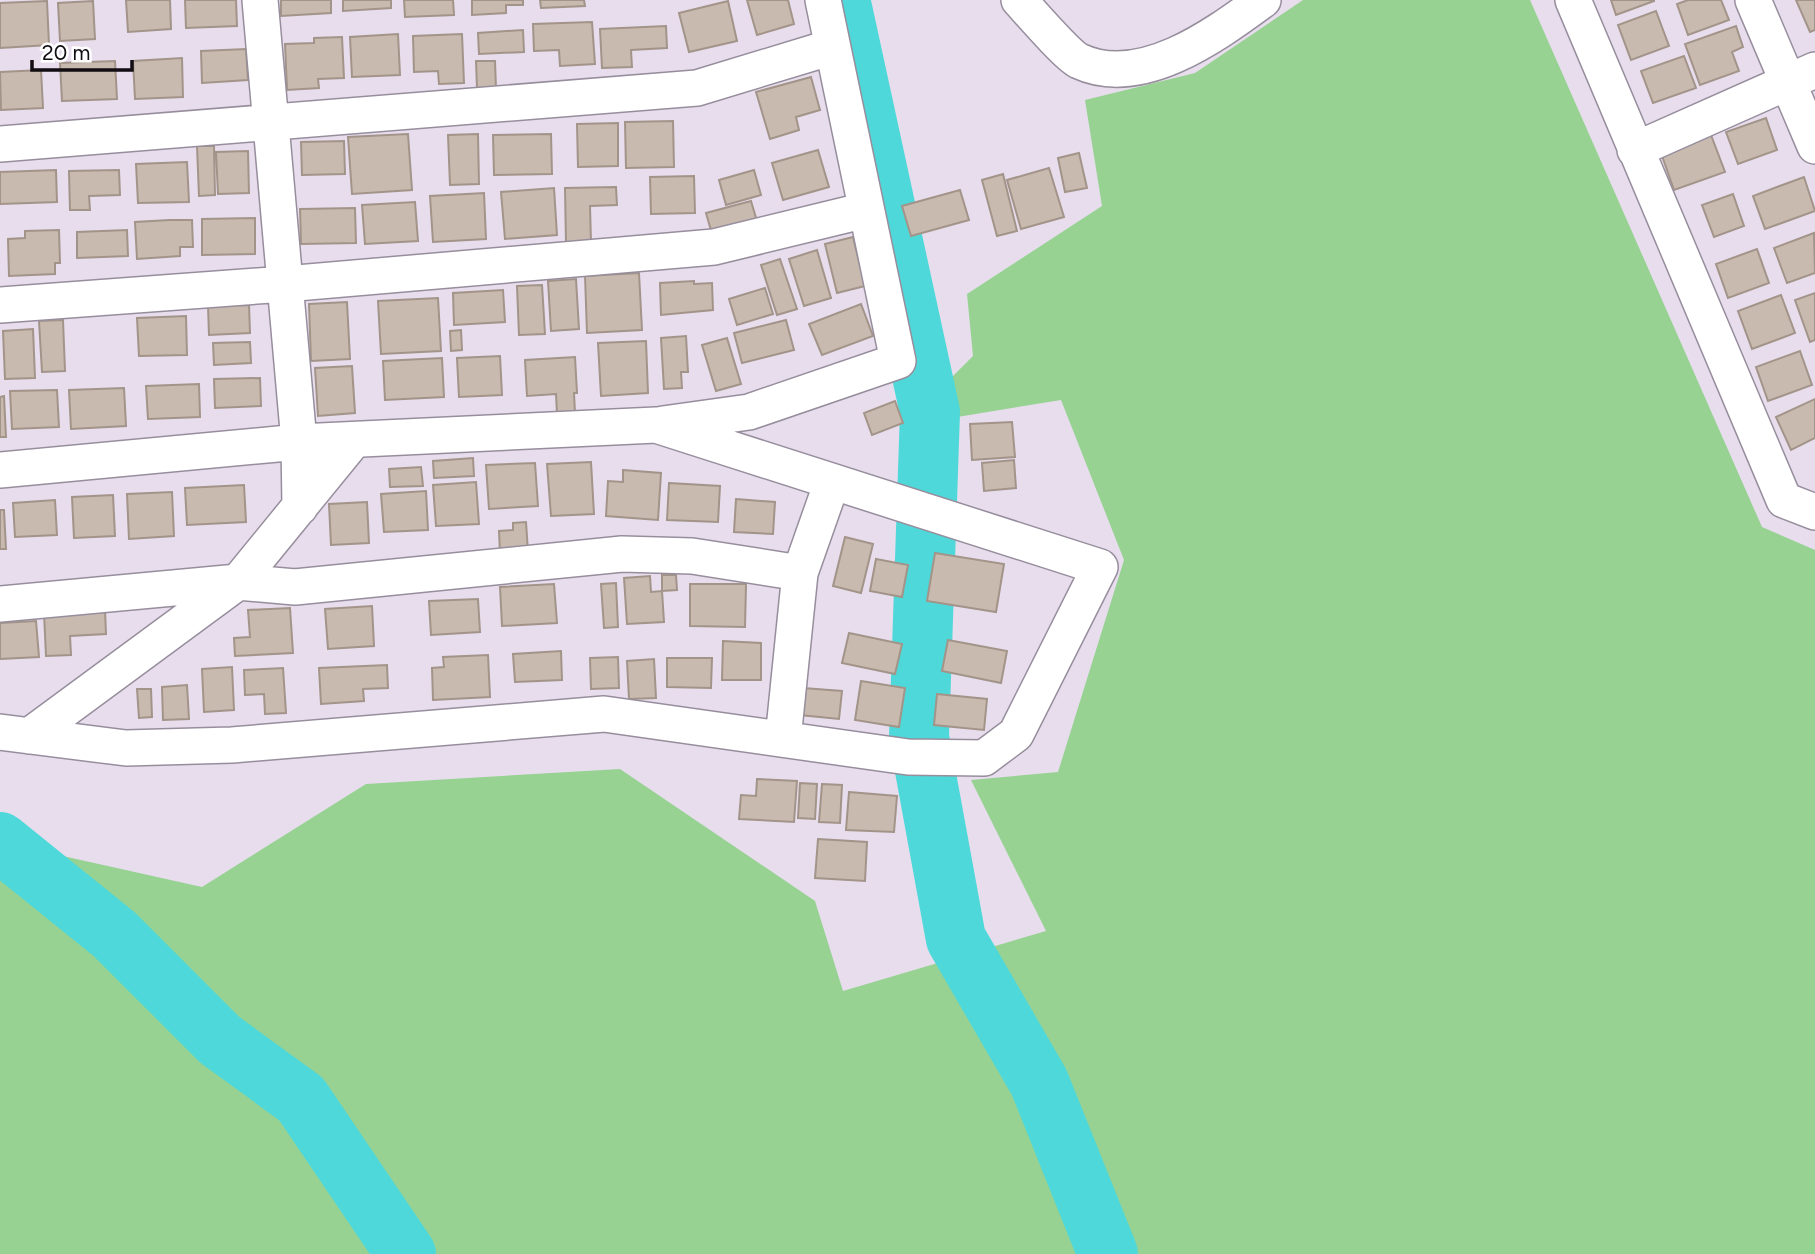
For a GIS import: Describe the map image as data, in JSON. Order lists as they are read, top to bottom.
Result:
{
  "scale_bar": "20 m"
}
